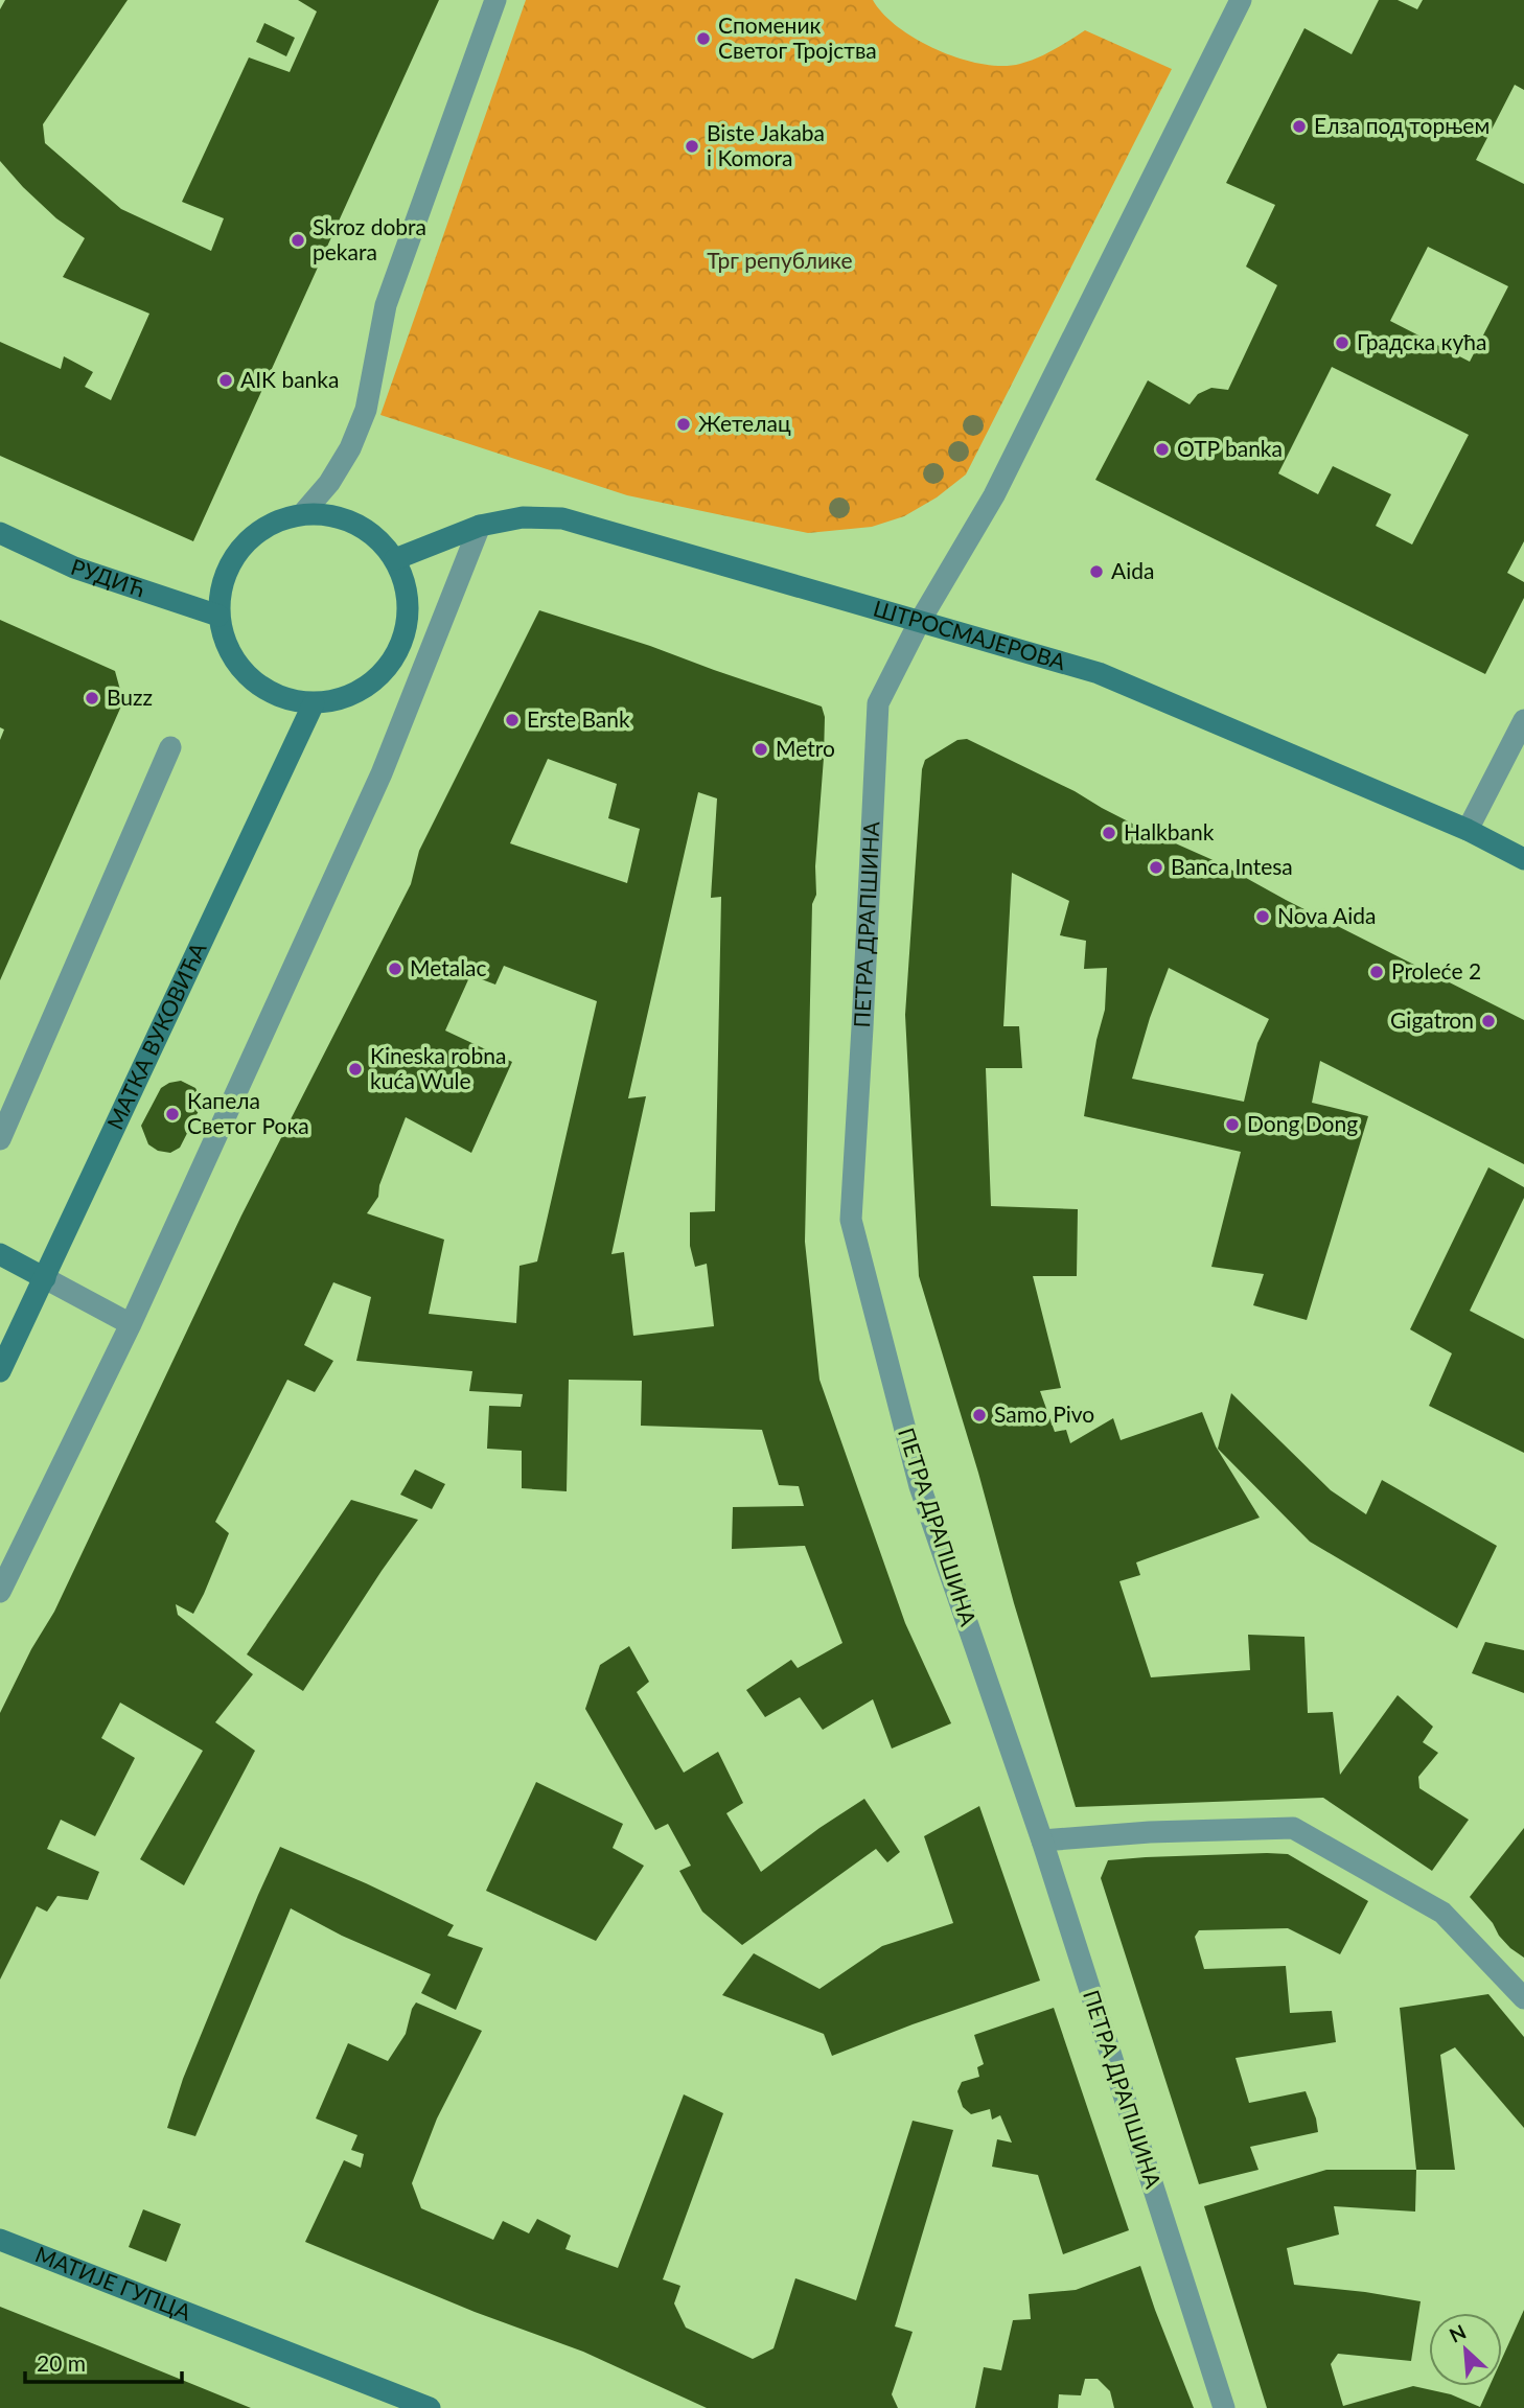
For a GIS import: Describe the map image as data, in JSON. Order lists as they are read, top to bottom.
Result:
{
  "streets": {
    "street": [
      "РУДИЋ",
      "ШТРОСМАЈЕРОВА",
      "ПЕТРА ДРАПШИНА",
      "МАТКА ВУКОВИЋА",
      "МАТИЈЕ ГУПЦА"
    ]
  },
  "crossings": [
    ["РУДИЋ", "ШТРОСМАЈЕРОВА"],
    ["РУДИЋ", "МАТКА ВУКОВИЋА"],
    ["ШТРОСМАЈЕРОВА", "ПЕТРА ДРАПШИНА"],
    ["ШТРОСМАЈЕРОВА", "МАТКА ВУКОВИЋА"]
  ],
  "parks": ["Трг републике"],
  "places": [
    "Споменик Светог Тројства",
    "Елза под торњем",
    "Biste Jakaba i Komora",
    "Skroz dobra pekara",
    "Градска кућа",
    "AIK banka",
    "Жетелац",
    "OTP banka",
    "Aida",
    "Buzz",
    "Erste Bank",
    "Metro",
    "Halkbank",
    "Banca Intesa",
    "Nova Aida",
    "Metalac",
    "Proleće 2",
    "Gigatron",
    "Kineska robna kuća Wule",
    "Капела Светог Рока",
    "Dong Dong",
    "Samo Pivo"
  ],
  "scale_bar": "20 m",
  "north": "top left"
}
